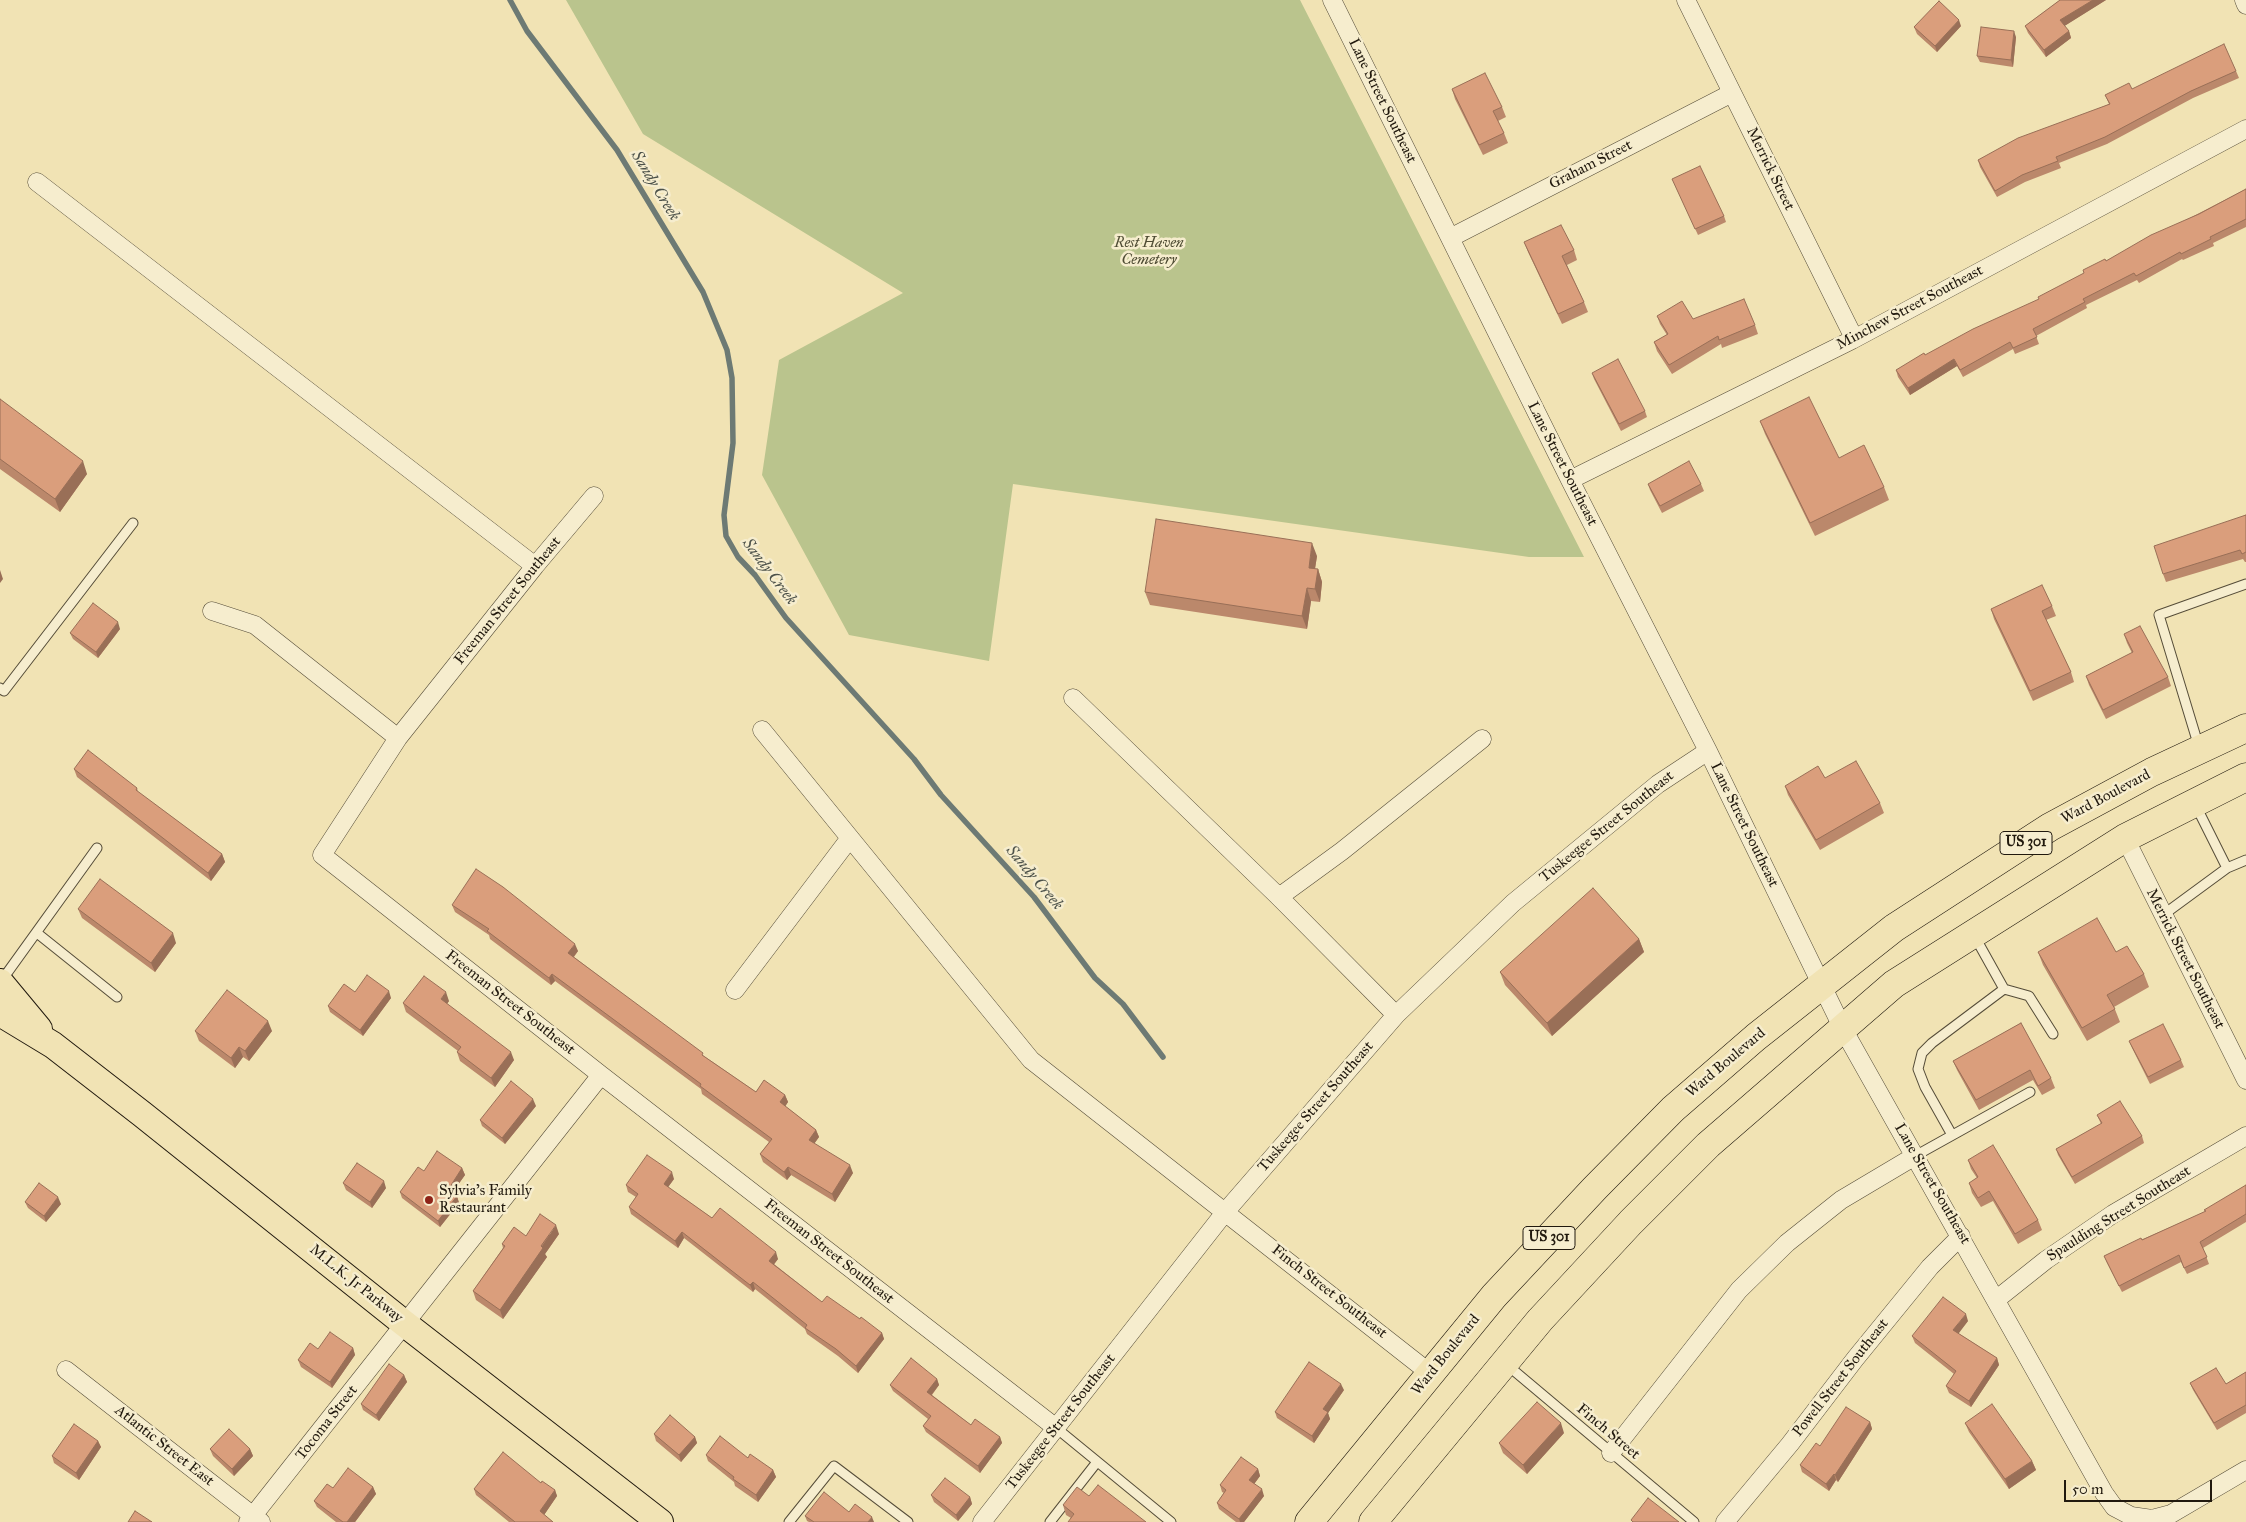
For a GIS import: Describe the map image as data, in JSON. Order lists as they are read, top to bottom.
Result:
{
  "streets": {
    "highway": ["Ward Boulevard", "US 301"],
    "main road": ["M.L.K. Jr Parkway"],
    "street": [
      "Lane Street Southeast",
      "Graham Street",
      "Merrick Street",
      "Minchew Street Southeast",
      "Freeman Street Southeast",
      "Tuskeegee Street Southeast",
      "Merrick Street Southeast",
      "Spaulding Street Southeast",
      "Finch Street Southeast",
      "Powell Street Southeast",
      "Tocoma Street",
      "Atlantic Street East"
    ],
    "lane": ["Finch Street"]
  },
  "crossings": [
    ["Lane Street Southeast", "Graham Street"],
    ["Lane Street Southeast", "Minchew Street Southeast"],
    ["Lane Street Southeast", "Ward Boulevard"],
    ["Lane Street Southeast", "Tuskeegee Street Southeast"],
    ["Lane Street Southeast", "US 301"],
    ["Lane Street Southeast", "Spaulding Street Southeast"],
    ["Lane Street Southeast", "Powell Street Southeast"],
    ["Graham Street", "Merrick Street"],
    ["Merrick Street", "Minchew Street Southeast"],
    ["Freeman Street Southeast", "Tuskeegee Street Southeast"],
    ["Freeman Street Southeast", "Tocoma Street"],
    ["Ward Boulevard", "Finch Street Southeast"],
    ["Tuskeegee Street Southeast", "Finch Street Southeast"],
    ["US 301", "Merrick Street Southeast"],
    ["US 301", "Finch Street"],
    ["M.L.K. Jr Parkway", "Tocoma Street"],
    ["Tocoma Street", "Atlantic Street East"]
  ],
  "water": ["Sandy Creek"],
  "parks": ["Rest Haven Cemetery"],
  "places": ["Sylvia's Family Restaurant"],
  "scale_bar": "50 m"
}
